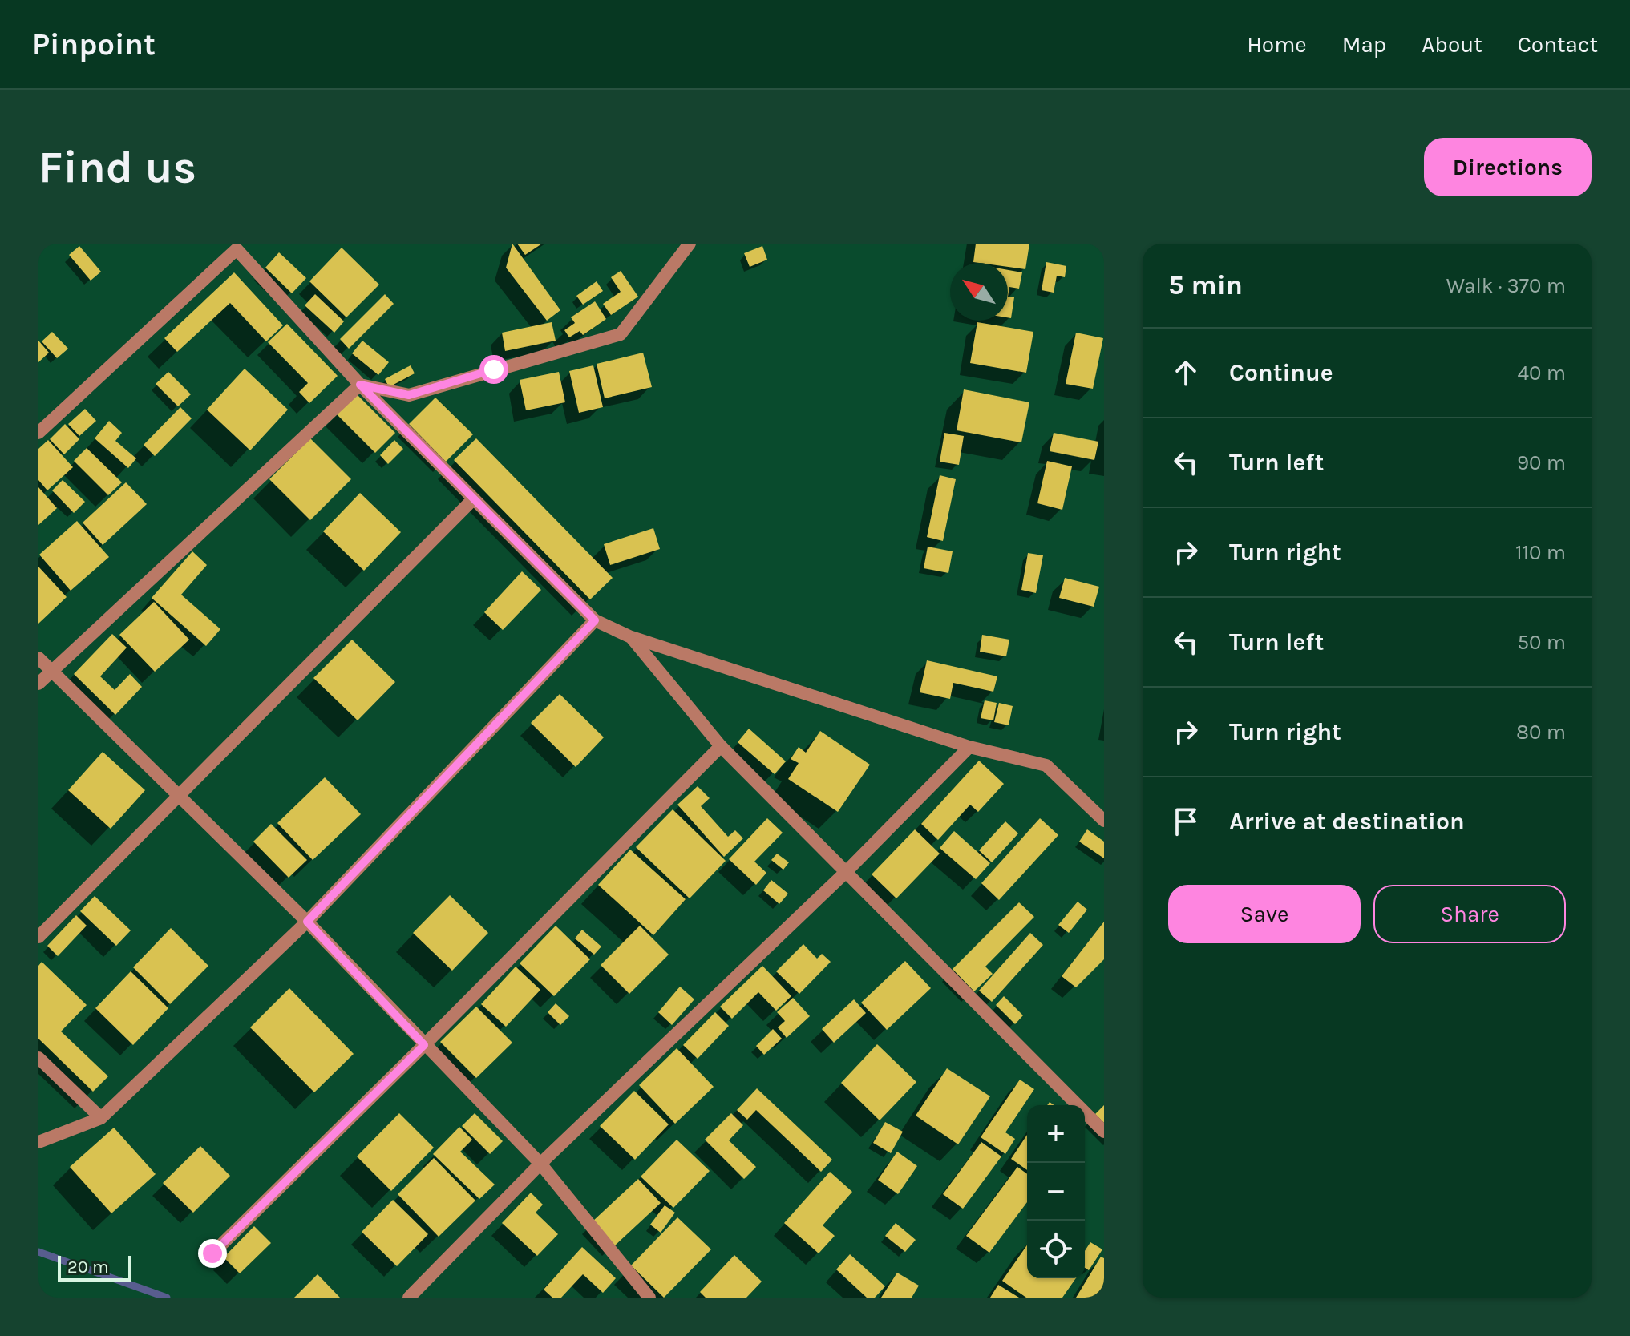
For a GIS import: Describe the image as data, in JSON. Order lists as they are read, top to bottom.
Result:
{
  "scale_bar": "20 m",
  "north": "top left",
  "page": {
    "header": "Pinpoint",
    "nav": [
      "Home",
      "Map",
      "About",
      "Contact"
    ],
    "buttons": [
      "Directions",
      ["Save", "Share"]
    ],
    "title": "Find us",
    "heading": ["5 min", "Walk · 370 m"],
    "list": [
      ["Continue", "40 m"],
      ["Turn left", "90 m"],
      ["Turn right", "110 m"],
      ["Turn left", "50 m"],
      ["Turn right", "80 m"],
      "Arrive at destination"
    ],
    "map_buttons": ["+", "−"],
    "scale": "20 m"
  }
}
